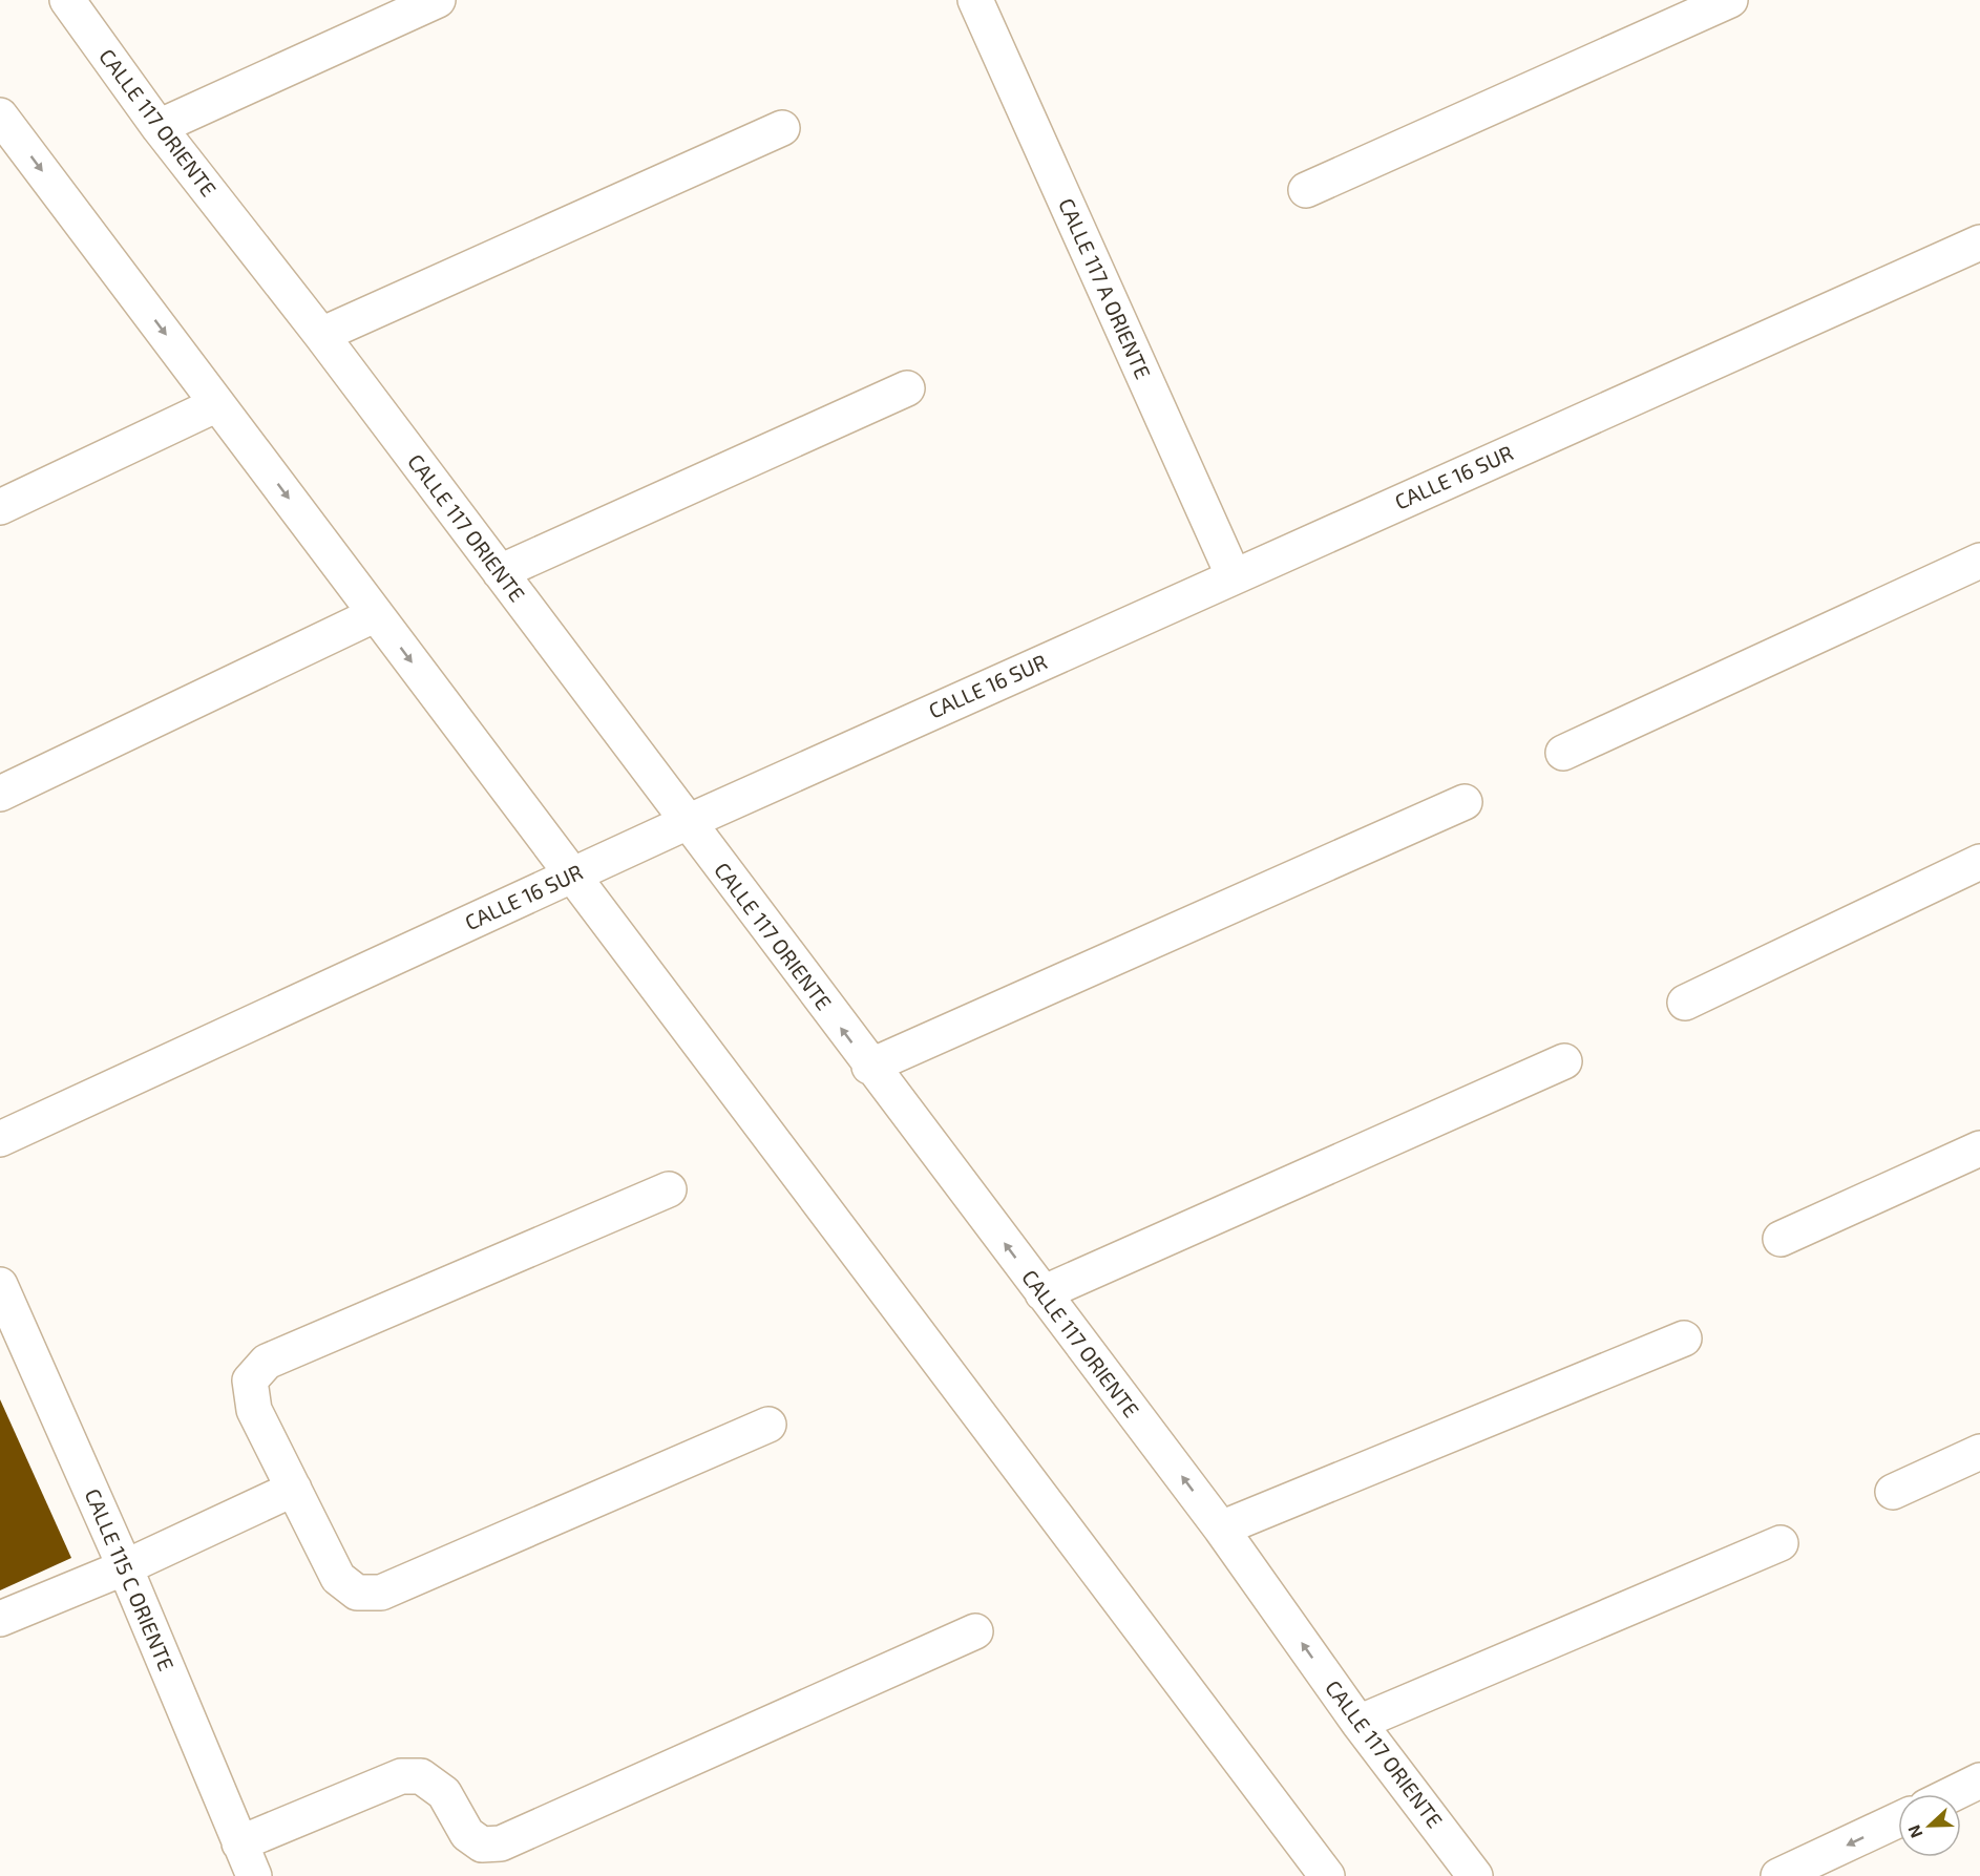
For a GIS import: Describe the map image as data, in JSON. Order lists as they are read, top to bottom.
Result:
{
  "streets": {
    "street": [
      "CALLE 117 ORIENTE",
      "CALLE 117 A ORIENTE",
      "CALLE 16 SUR",
      "CALLE 115 C ORIENTE"
    ]
  },
  "crossings": [
    ["CALLE 117 ORIENTE", "CALLE 16 SUR"],
    ["CALLE 117 A ORIENTE", "CALLE 16 SUR"]
  ],
  "north": "left"
}
